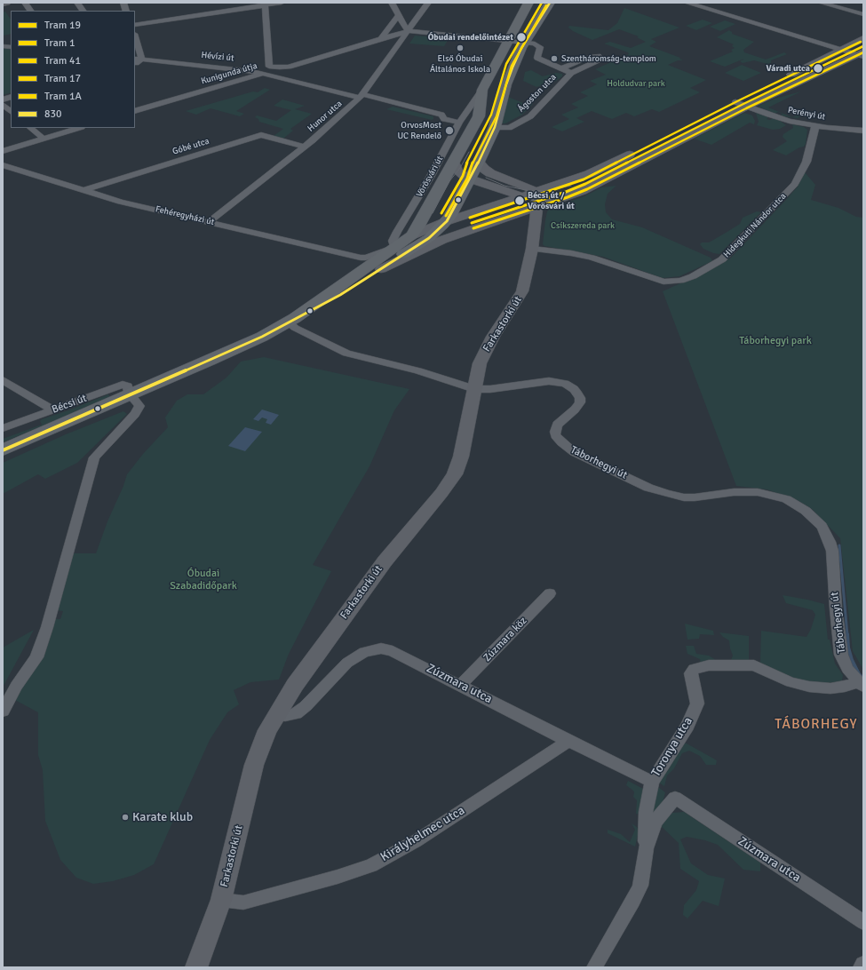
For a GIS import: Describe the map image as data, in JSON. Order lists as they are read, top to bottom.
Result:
{
  "streets": {
    "main road": ["Vörösvári út", "Farkastorki út", "Bécsi út"],
    "street": [
      "Hévízi út",
      "Kunigunda útja",
      "Ágoston utca",
      "Perényi út",
      "Hunor utca",
      "Góbé utca",
      "Fehéregyházi út",
      "Hidegkuti Nándor utca",
      "Táborhegyi út",
      "Zúzmara köz",
      "Zúzmara utca",
      "Toronya utca",
      "Királyhelmec utca"
    ]
  },
  "crossings": [
    ["Hévízi út", "Kunigunda útja"],
    ["Hévízi út", "Hunor utca"],
    ["Hévízi út", "Vörösvári út"],
    ["Kunigunda útja", "Hunor utca"],
    ["Perényi út", "Hidegkuti Nándor utca"],
    ["Perényi út", "Bécsi út"],
    ["Hunor utca", "Góbé utca"],
    ["Hunor utca", "Fehéregyházi út"],
    ["Góbé utca", "Fehéregyházi út"],
    ["Vörösvári út", "Bécsi út"],
    ["Fehéregyházi út", "Bécsi út"],
    ["Hidegkuti Nándor utca", "Farkastorki út"],
    ["Farkastorki út", "Bécsi út"],
    ["Farkastorki út", "Táborhegyi út"],
    ["Farkastorki út", "Zúzmara utca"],
    ["Farkastorki út", "Királyhelmec utca"],
    ["Bécsi út", "Táborhegyi út"],
    ["Táborhegyi út", "Toronya utca"],
    ["Zúzmara köz", "Zúzmara utca"],
    ["Zúzmara utca", "Toronya utca"],
    ["Zúzmara utca", "Királyhelmec utca"]
  ],
  "districts": ["TÁBORHEGY"],
  "parks": [
    "Holdudvar park",
    "Csíkszereda park",
    "Táborhegyi park",
    "Óbudai Szabadidőpark"
  ],
  "places": [
    "Óbudai rendelőintézet",
    "Első Óbudai Általános Iskola",
    "Szentháromság-templom",
    "Váradi utca",
    "OrvosMost UC Rendelő",
    "Bécsi út / Vörösvári út",
    "Karate klub"
  ],
  "lines": [
    "tram line 1",
    "transit line 830",
    "tram line 1A",
    "tram line 17",
    "tram line 19",
    "tram line 41"
  ],
  "legend": [
    "Tram 19",
    "Tram 1",
    "Tram 41",
    "Tram 17",
    "Tram 1A",
    "830"
  ]
}
